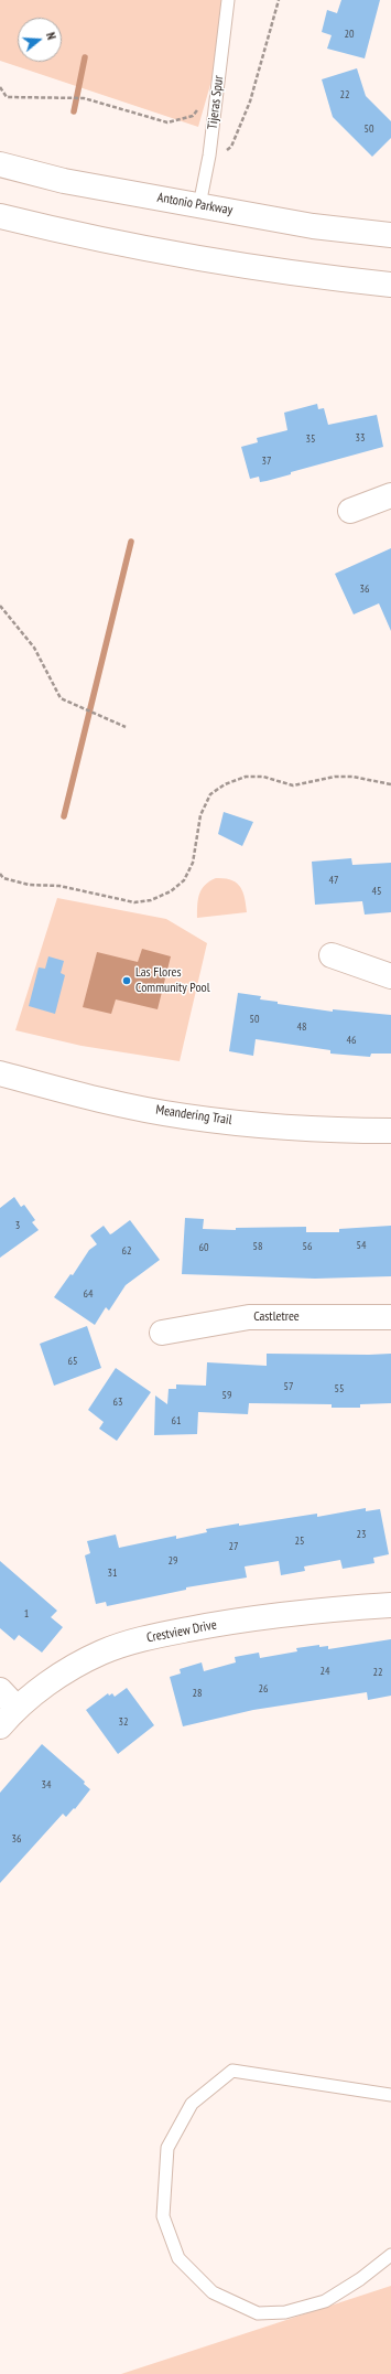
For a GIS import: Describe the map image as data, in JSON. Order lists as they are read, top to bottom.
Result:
{
  "streets": {
    "street": [
      "Antonio Parkway",
      "Meandering Trail",
      "Castletree",
      "Crestview Drive"
    ],
    "lane": ["Tijeras Spur"]
  },
  "crossings": [
    ["Tijeras Spur", "Antonio Parkway"]
  ],
  "places": ["Las Flores Community Pool"],
  "house_numbers": [
    "20",
    "22",
    "50",
    "33",
    "35",
    "37",
    "36",
    "47",
    "45",
    "50",
    "48",
    "46",
    "3",
    "54",
    "58",
    "56",
    "60",
    "62",
    "64",
    "65",
    "57",
    "55",
    "59",
    "63",
    "61",
    "23",
    "25",
    "27",
    "29",
    "31",
    "1",
    "24",
    "22",
    "26",
    "28",
    "32",
    "34",
    "36"
  ],
  "north": "right"
}
